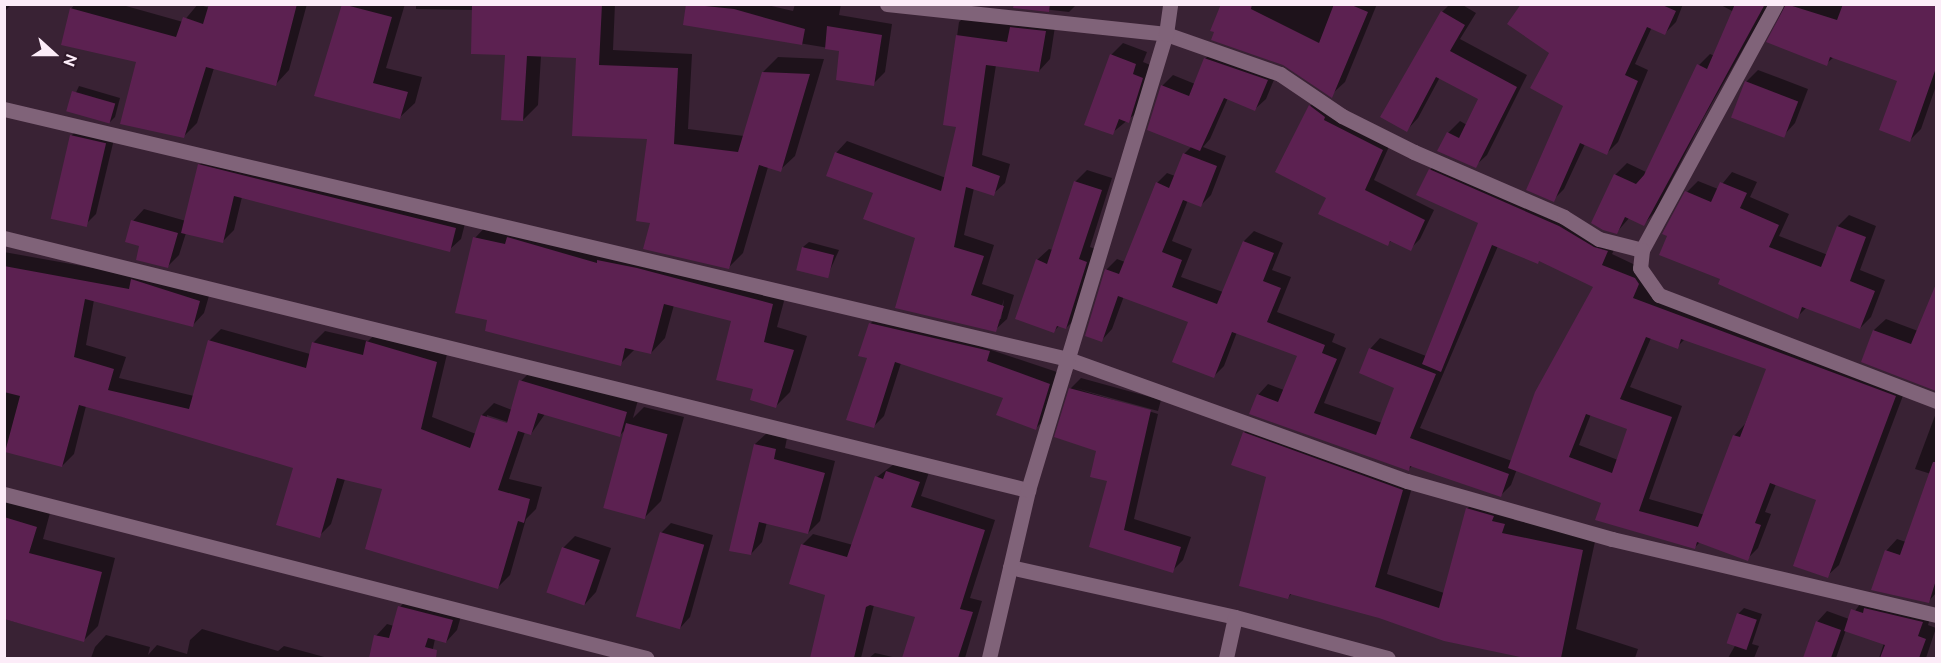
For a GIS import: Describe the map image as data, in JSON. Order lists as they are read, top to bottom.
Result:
{
  "north": "right"
}
